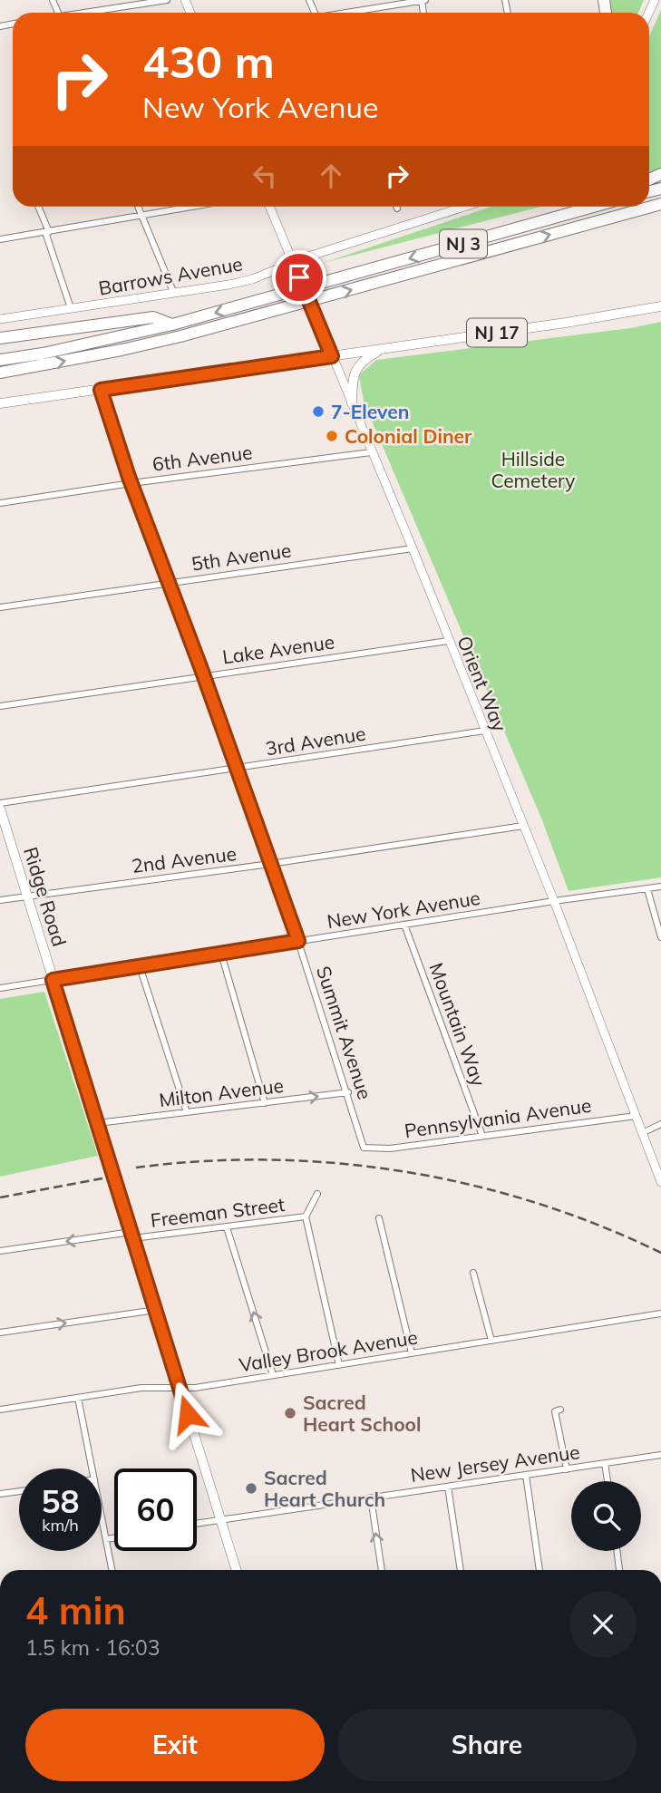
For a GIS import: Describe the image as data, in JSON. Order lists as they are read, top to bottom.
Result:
{
  "streets": {
    "highway": ["NJ 3"],
    "main road": ["NJ 17", "Ridge Road"],
    "street": [
      "Barrows Avenue",
      "6th Avenue",
      "5th Avenue",
      "Lake Avenue",
      "Orient Way",
      "3rd Avenue",
      "2nd Avenue",
      "New York Avenue",
      "Mountain Way",
      "Summit Avenue",
      "Milton Avenue",
      "Pennsylvania Avenue",
      "Freeman Street",
      "Valley Brook Avenue",
      "New Jersey Avenue"
    ]
  },
  "crossings": [
    ["Barrows Avenue", "Orient Way"],
    ["NJ 17", "Orient Way"],
    ["NJ 17", "Summit Avenue"],
    ["6th Avenue", "Orient Way"],
    ["6th Avenue", "Summit Avenue"],
    ["5th Avenue", "Orient Way"],
    ["5th Avenue", "Summit Avenue"],
    ["Lake Avenue", "Orient Way"],
    ["Lake Avenue", "Summit Avenue"],
    ["Orient Way", "3rd Avenue"],
    ["Orient Way", "2nd Avenue"],
    ["Orient Way", "New York Avenue"],
    ["Orient Way", "Pennsylvania Avenue"],
    ["3rd Avenue", "Summit Avenue"],
    ["2nd Avenue", "Ridge Road"],
    ["2nd Avenue", "Summit Avenue"],
    ["Ridge Road", "New York Avenue"],
    ["Ridge Road", "Milton Avenue"],
    ["Ridge Road", "Freeman Street"],
    ["Ridge Road", "Valley Brook Avenue"],
    ["Ridge Road", "New Jersey Avenue"],
    ["New York Avenue", "Mountain Way"],
    ["New York Avenue", "Summit Avenue"],
    ["Mountain Way", "Pennsylvania Avenue"],
    ["Summit Avenue", "Milton Avenue"],
    ["Summit Avenue", "Pennsylvania Avenue"]
  ],
  "one_way": ["Freeman Street"],
  "parks": ["Hillside Cemetery"],
  "places": [
    "7-Eleven",
    "Colonial Diner",
    "Sacred Heart School",
    "Sacred Heart Church"
  ],
  "page": {
    "turn": ["430 m", "New York Avenue"],
    "speed": "58 km/h",
    "limit": "60",
    "heading": ["4 min", "1.5 km · 16:03"],
    "buttons": ["Exit", "Share"]
  }
}
